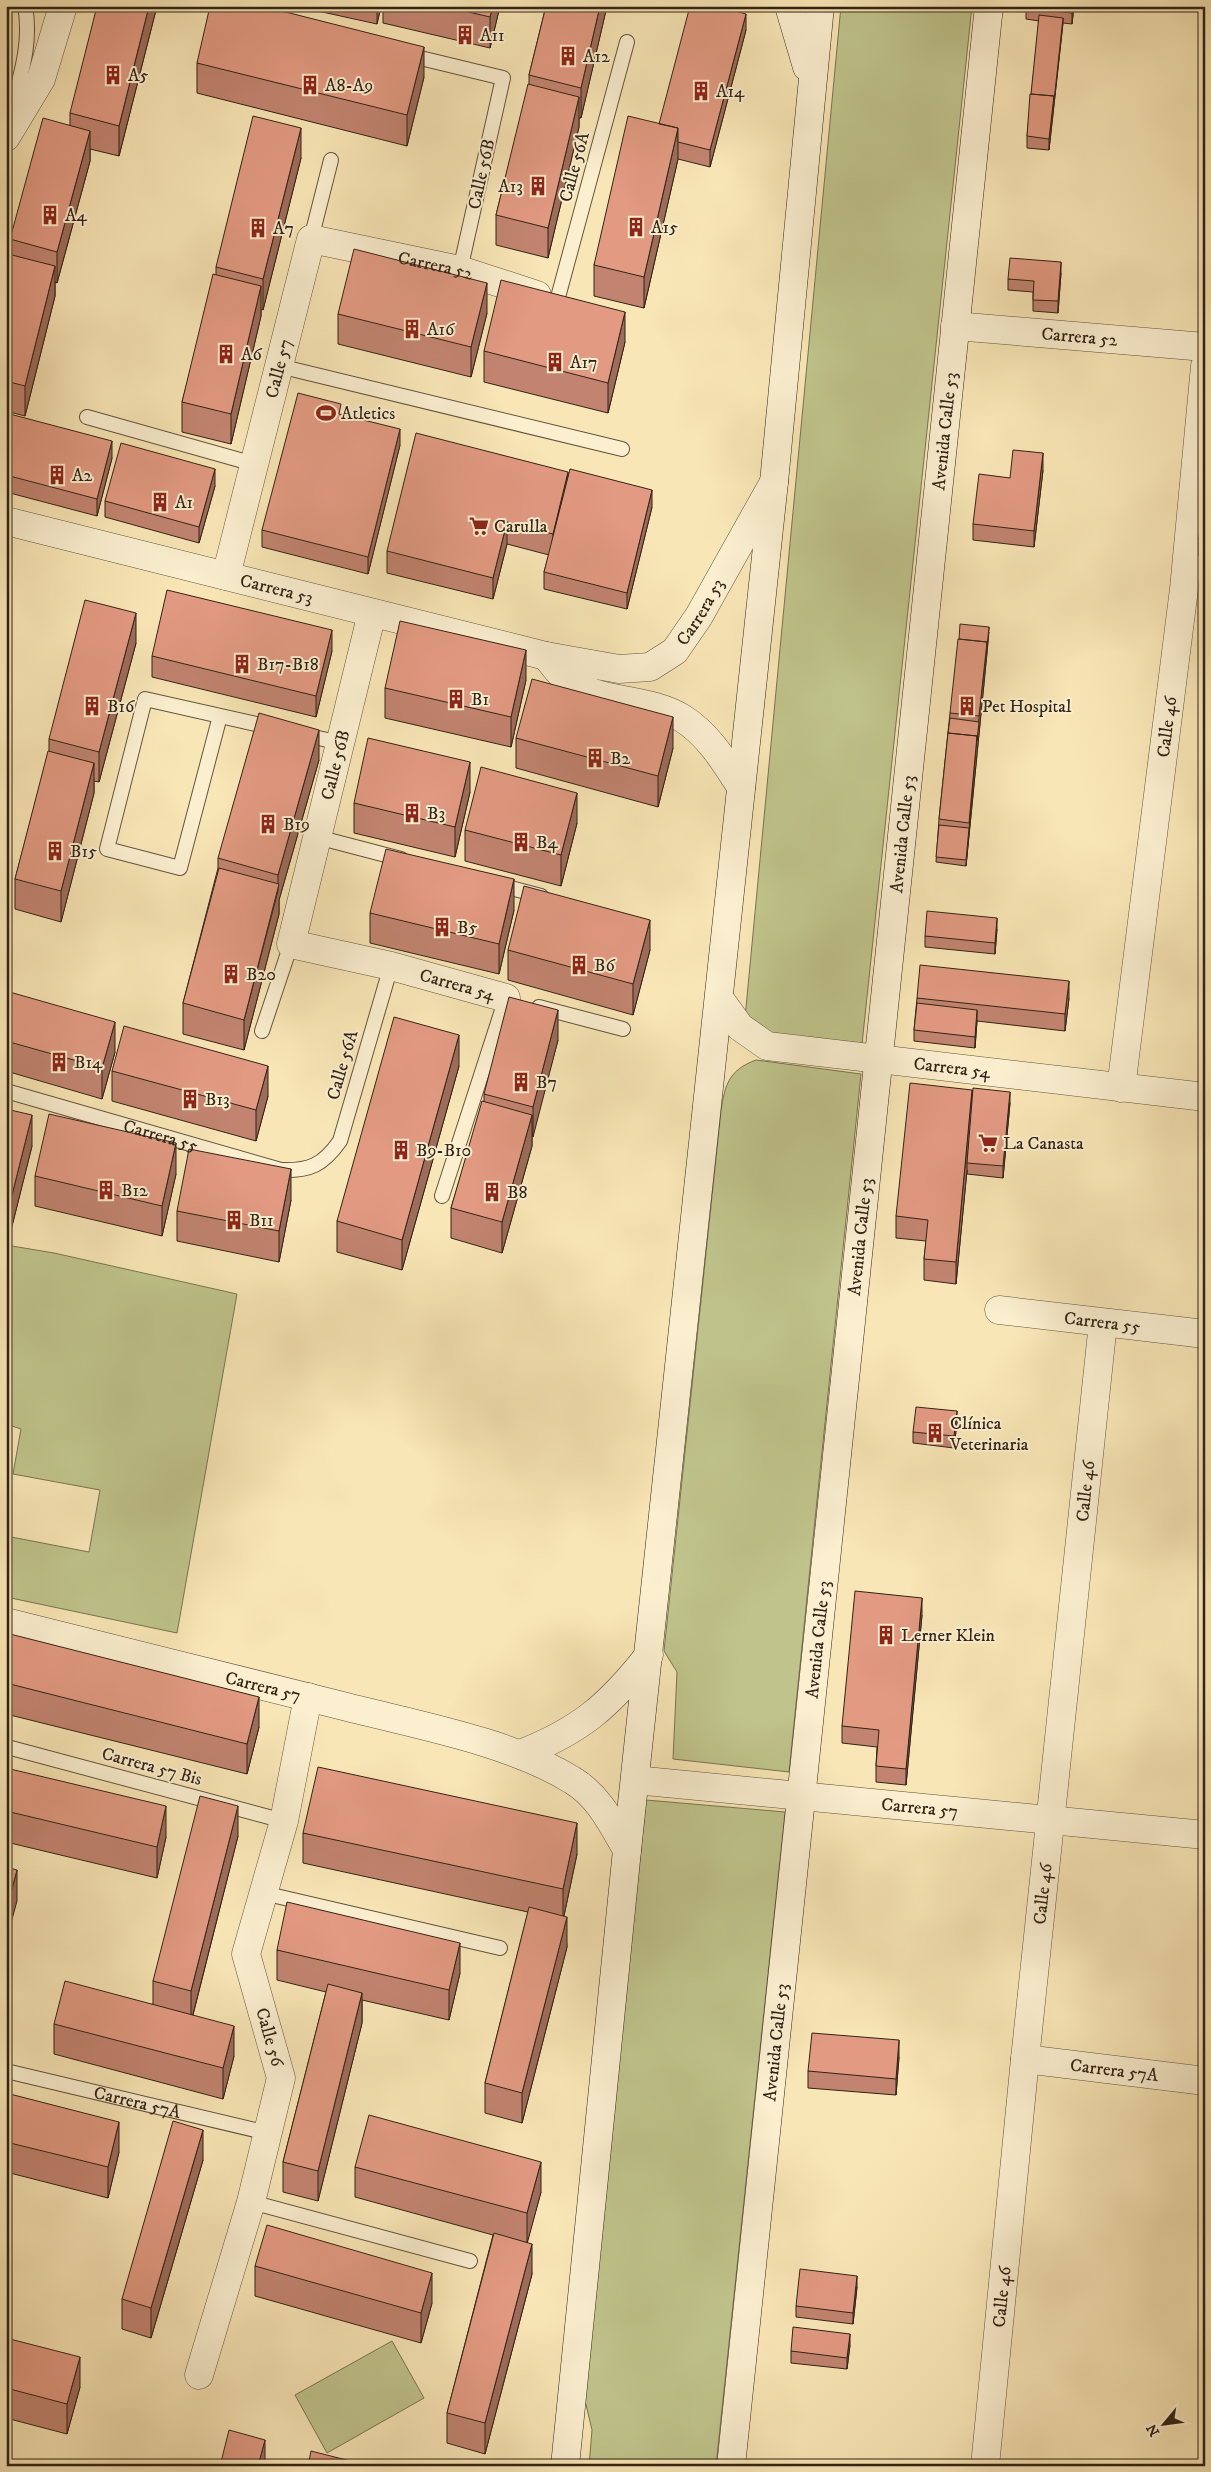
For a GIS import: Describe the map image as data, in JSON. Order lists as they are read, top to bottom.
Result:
{
  "streets": {
    "street": [
      "Calle 56B",
      "Carrera 52",
      "Calle 57",
      "Avenida Calle 53",
      "Carrera 53",
      "Calle 46",
      "Carrera 54",
      "Carrera 55",
      "Carrera 57",
      "Calle 56",
      "Carrera 57A"
    ],
    "lane": ["Calle 56A", "Carrera 57 Bis"]
  },
  "crossings": [
    ["Calle 56A", "Carrera 52"],
    ["Calle 56A", "Carrera 54"],
    ["Calle 56A", "Carrera 55"],
    ["Calle 56B", "Carrera 52"],
    ["Calle 56B", "Carrera 53"],
    ["Calle 56B", "Carrera 54"],
    ["Carrera 52", "Calle 57"],
    ["Carrera 52", "Avenida Calle 53"],
    ["Calle 57", "Carrera 53"],
    ["Avenida Calle 53", "Carrera 54"],
    ["Avenida Calle 53", "Carrera 57"],
    ["Calle 46", "Carrera 54"],
    ["Calle 46", "Carrera 55"],
    ["Calle 46", "Carrera 57"],
    ["Calle 46", "Carrera 57A"],
    ["Carrera 57", "Calle 56"],
    ["Carrera 57 Bis", "Calle 56"],
    ["Calle 56", "Carrera 57A"]
  ],
  "places": {
    "building": [
      "A11",
      "A12",
      "A5",
      "A8-A9",
      "A14",
      "A13",
      "A4",
      "A15",
      "A7",
      "A16",
      "A6",
      "A17",
      "A2",
      "A1",
      "B17-B18",
      "B1",
      "B16",
      "Pet Hospital",
      "B2",
      "B3",
      "B19",
      "B4",
      "B15",
      "B5",
      "B6",
      "B20",
      "B14",
      "B7",
      "B13",
      "B9-B10",
      "B12",
      "B8",
      "B11",
      "Clínica Veterinaria",
      "Lerner Klein"
    ],
    "sports": ["Atletics"],
    "supermarket": ["Carulla", "La Canasta"]
  },
  "north": "bottom left"
}
